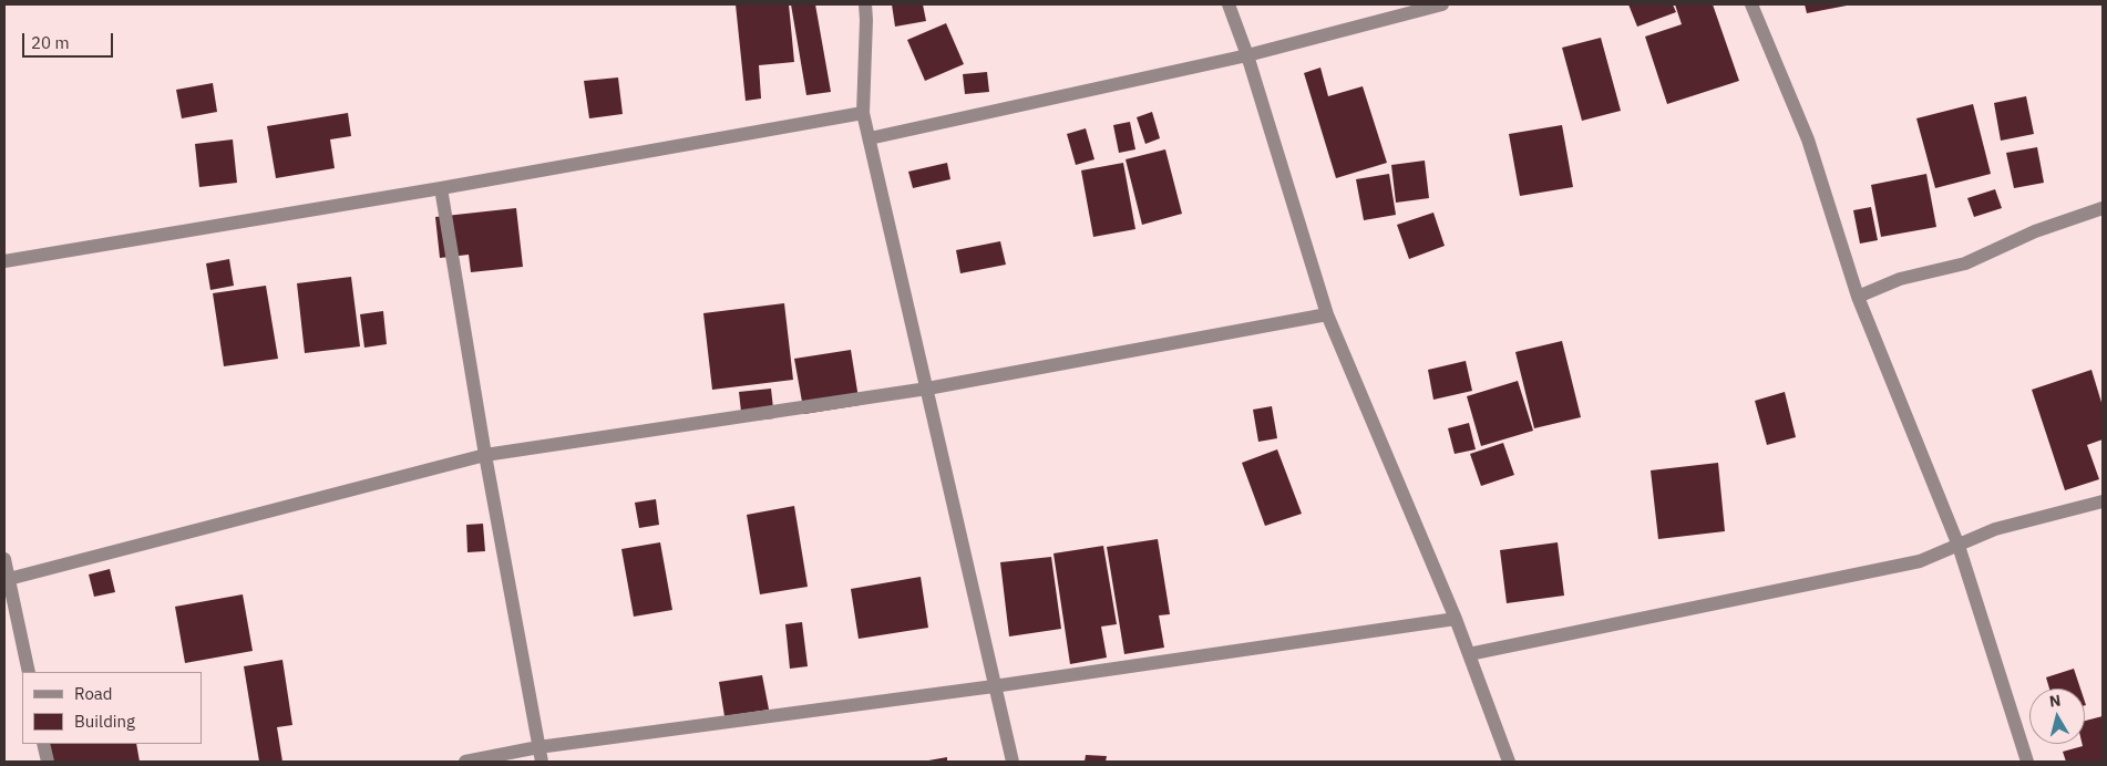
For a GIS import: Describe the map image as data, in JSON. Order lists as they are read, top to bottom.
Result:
{
  "legend": ["Road", "Building"],
  "scale_bar": "20 m",
  "north": "top"
}
